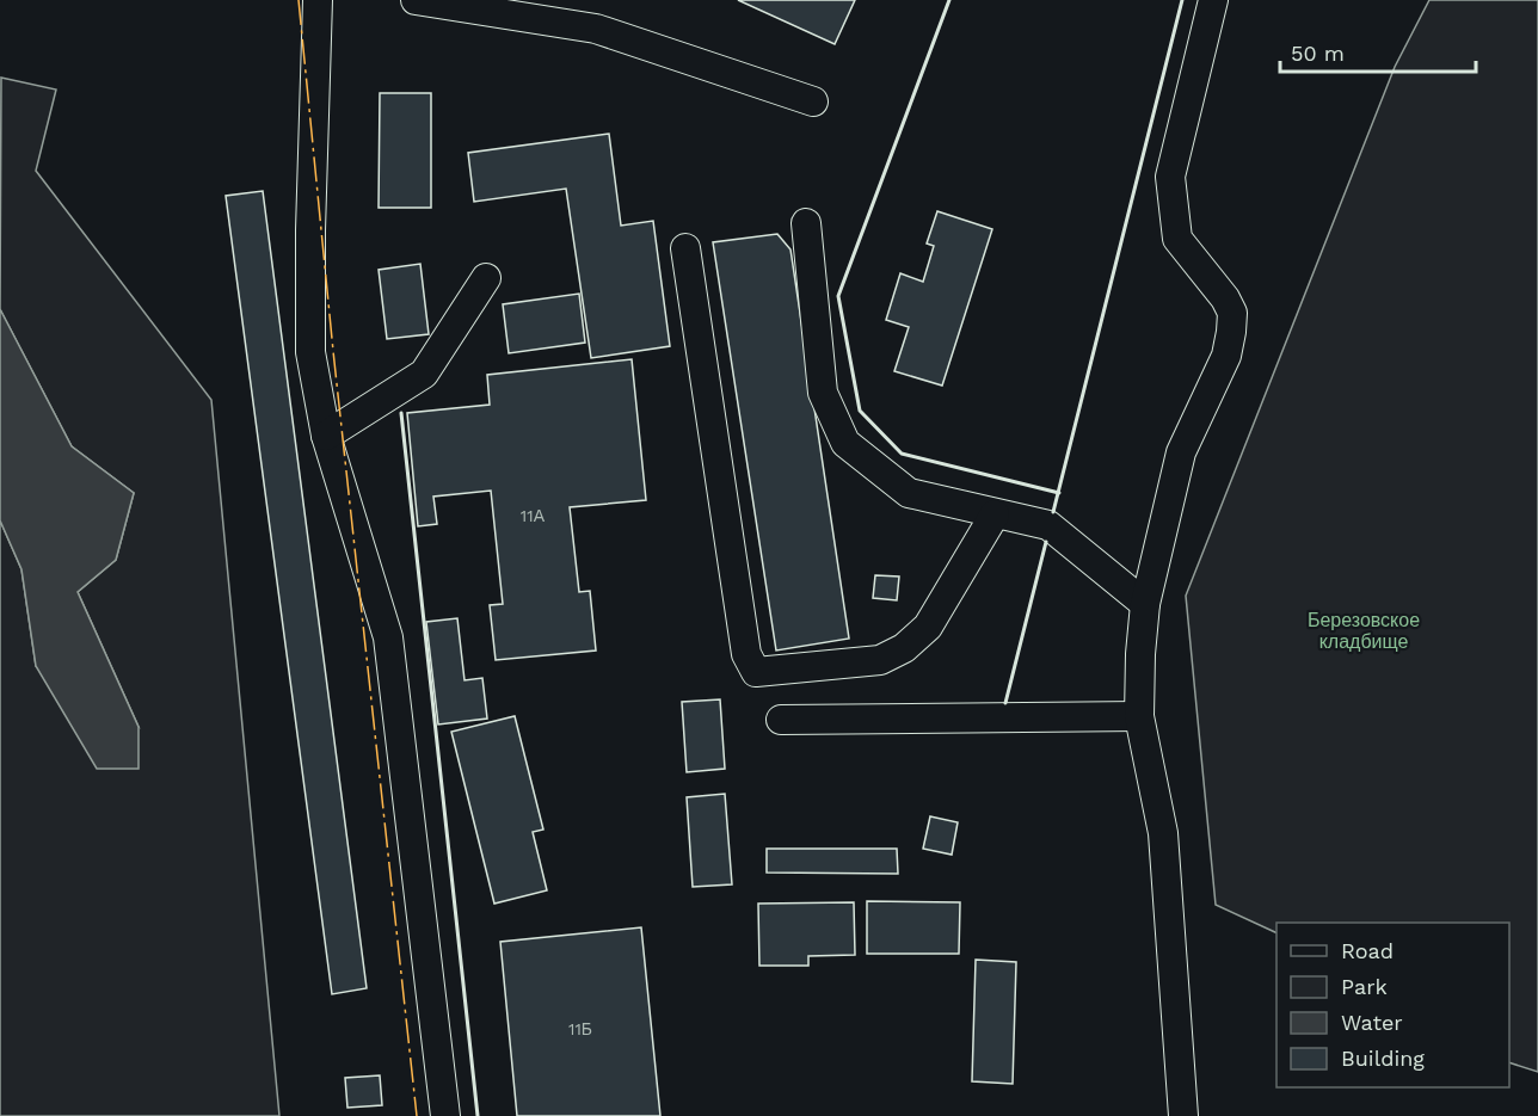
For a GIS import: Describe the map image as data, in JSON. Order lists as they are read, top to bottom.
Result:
{
  "parks": ["Березовское кладбище"],
  "house_numbers": ["11А", "11Б"],
  "legend": [
    "Road",
    "Park",
    "Water",
    "Building"
  ],
  "scale_bar": "50 m"
}
